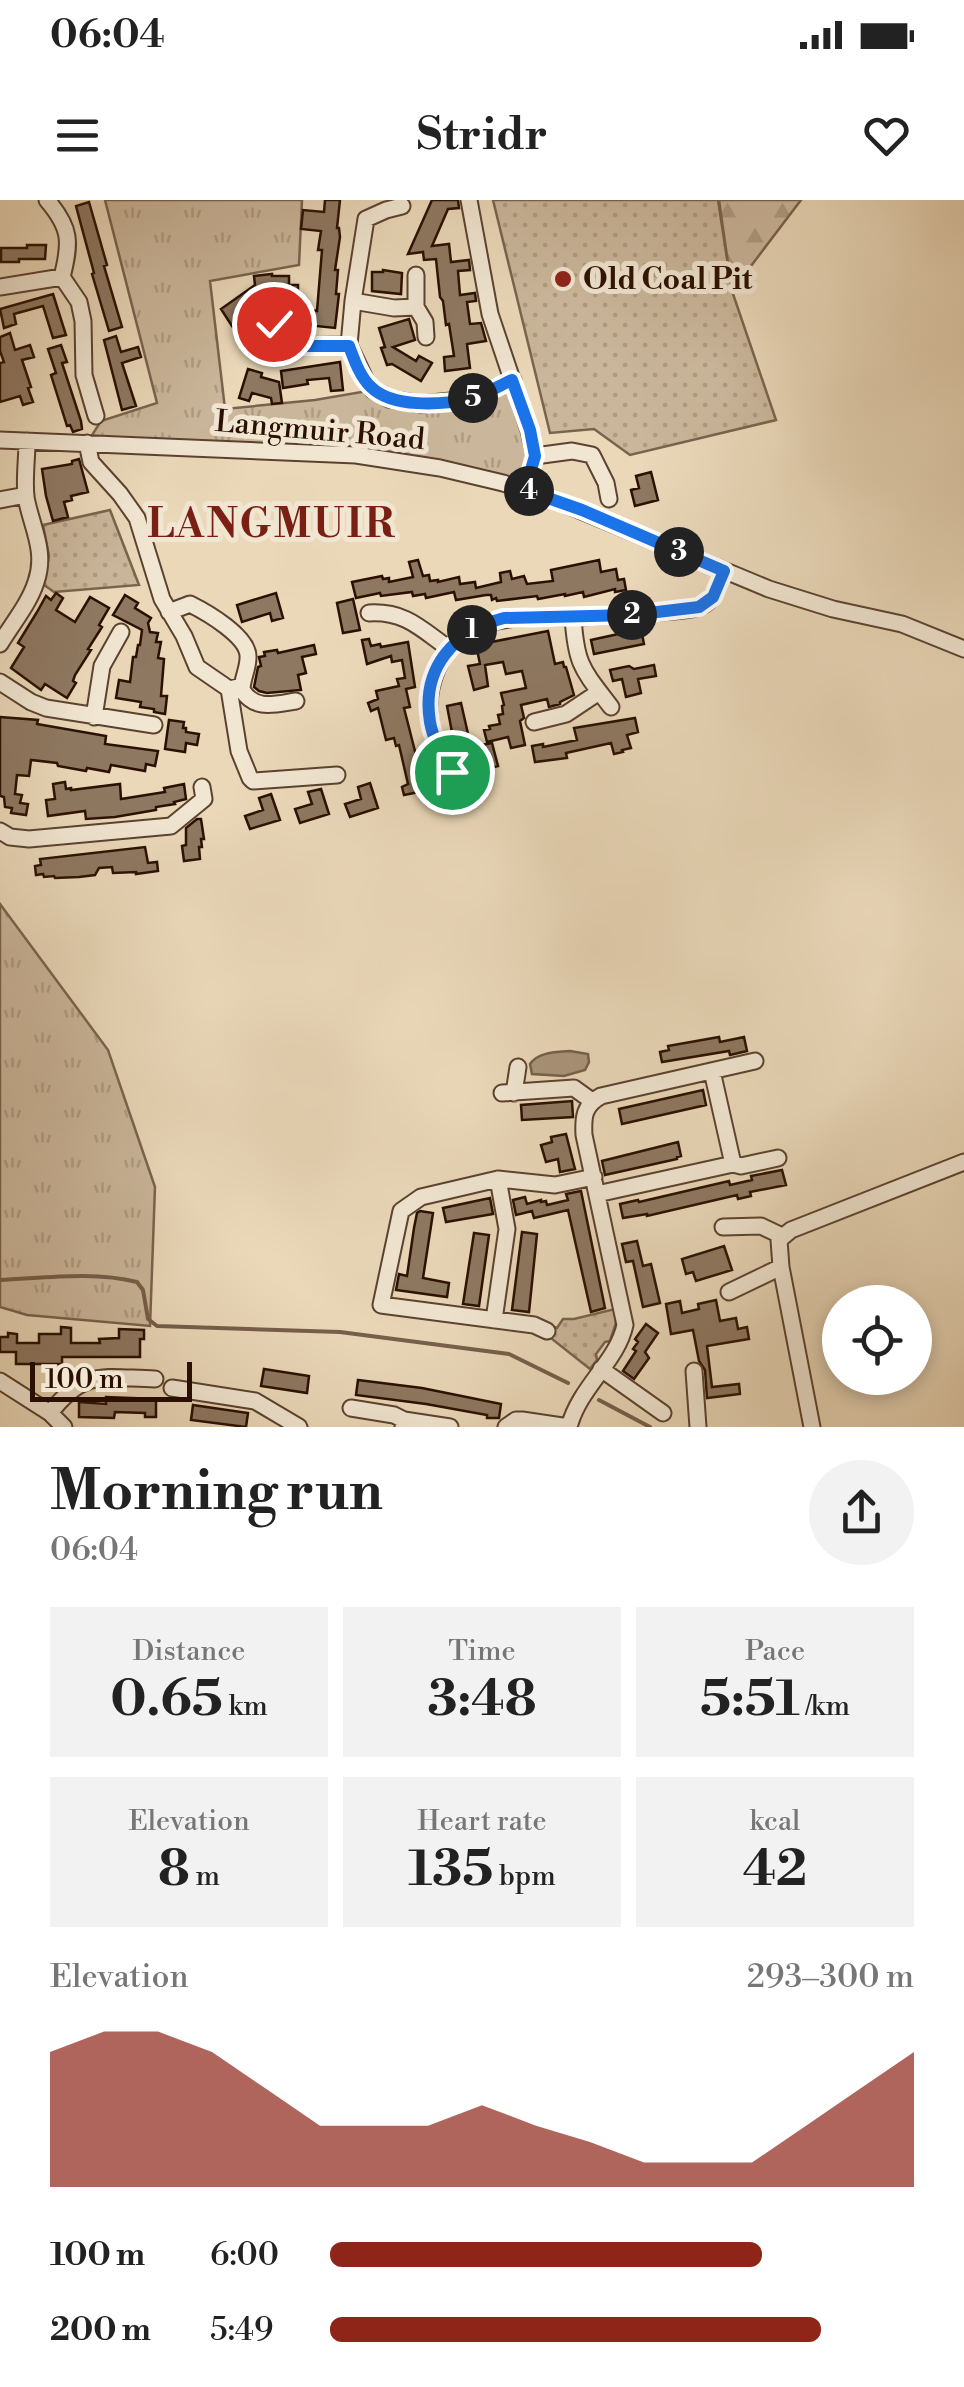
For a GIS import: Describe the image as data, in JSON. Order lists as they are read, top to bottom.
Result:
{
  "streets": {
    "street": ["Langmuir Road"]
  },
  "districts": ["LANGMUIR"],
  "places": ["Old Coal Pit"],
  "scale_bar": "100 m",
  "page": {
    "status": "06:04",
    "header": "Stridr",
    "pins": [
      "5",
      "4",
      "3",
      "2",
      "1"
    ],
    "scale": "100 m",
    "heading": ["Morning run", "06:04"],
    "stats": [
      ["Distance", "0.65 km"],
      ["Time", "3:48"],
      ["Pace", "5:51 /km"],
      ["Elevation", "8 m"],
      ["Heart rate", "135 bpm"],
      ["kcal", "42"]
    ],
    "chart": ["Elevation", "293–300 m"],
    "list": [
      {
        "name": "100 m",
        "note": "6:00"
      },
      {
        "name": "200 m",
        "note": "5:49"
      }
    ]
  }
}
